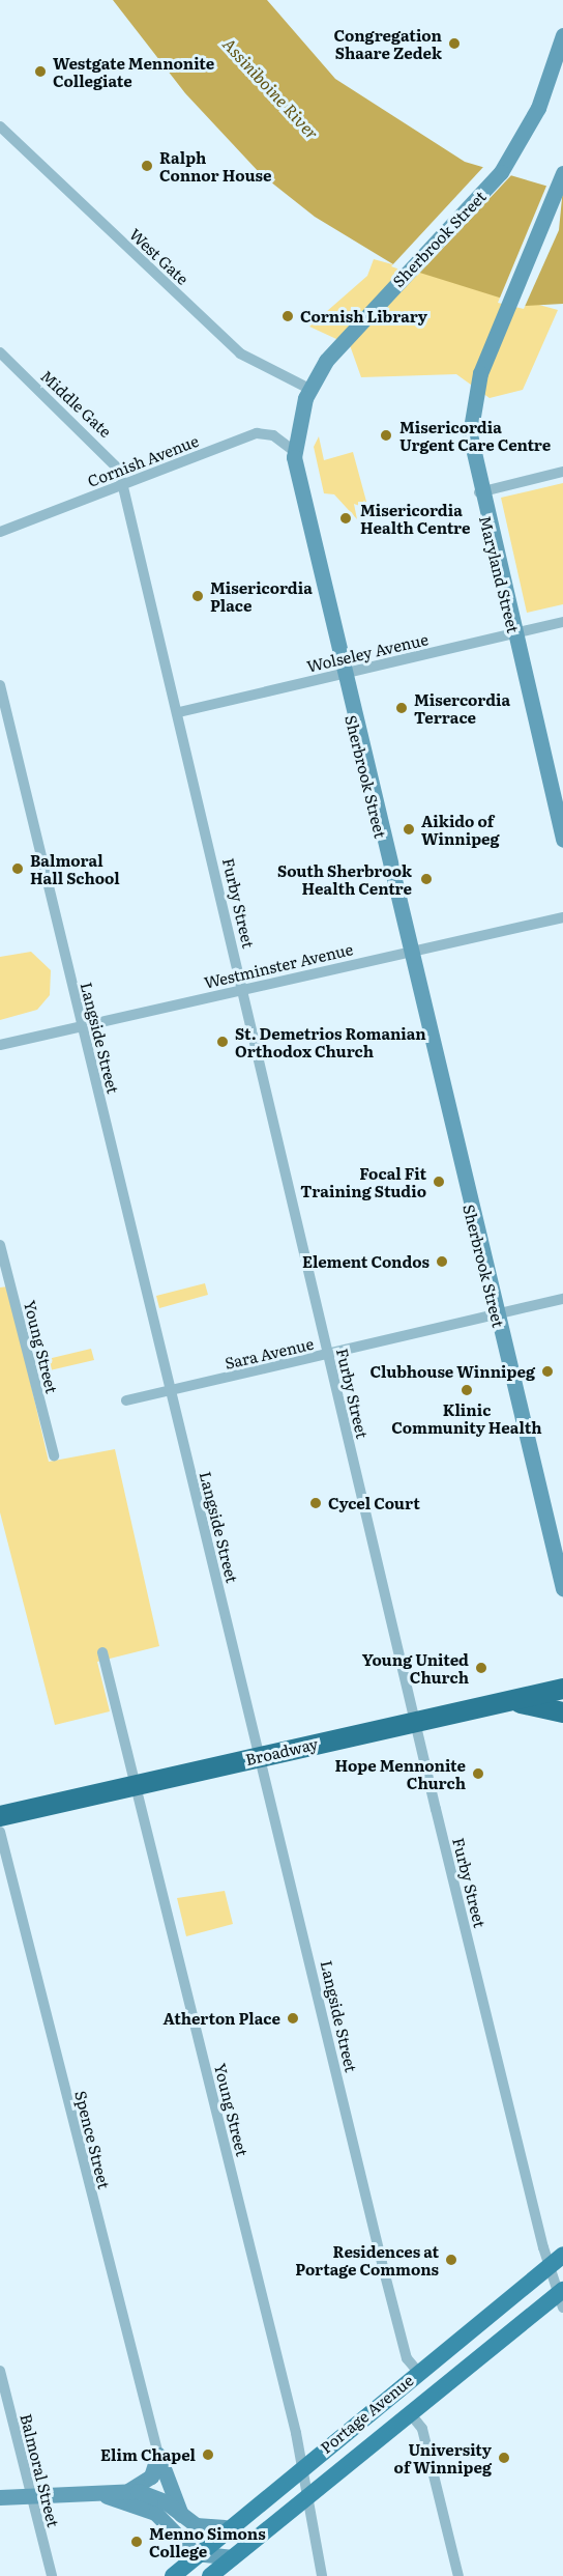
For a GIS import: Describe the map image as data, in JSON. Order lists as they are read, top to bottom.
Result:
{
  "streets": {
    "highway": ["Broadway"],
    "main road": ["Sherbrook Street", "Maryland Street", "Portage Avenue"],
    "street": [
      "West Gate",
      "Middle Gate",
      "Cornish Avenue",
      "Wolseley Avenue",
      "Furby Street",
      "Westminster Avenue",
      "Langside Street",
      "Young Street",
      "Sara Avenue",
      "Spence Street",
      "Balmoral Street"
    ]
  },
  "crossings": [
    ["Sherbrook Street", "West Gate"],
    ["Sherbrook Street", "Cornish Avenue"],
    ["Sherbrook Street", "Wolseley Avenue"],
    ["Sherbrook Street", "Westminster Avenue"],
    ["Sherbrook Street", "Sara Avenue"],
    ["Middle Gate", "Cornish Avenue"],
    ["Middle Gate", "Furby Street"],
    ["Cornish Avenue", "Furby Street"],
    ["Maryland Street", "Wolseley Avenue"],
    ["Wolseley Avenue", "Furby Street"],
    ["Furby Street", "Westminster Avenue"],
    ["Furby Street", "Sara Avenue"],
    ["Furby Street", "Broadway"],
    ["Furby Street", "Portage Avenue"],
    ["Westminster Avenue", "Langside Street"],
    ["Langside Street", "Sara Avenue"],
    ["Langside Street", "Broadway"],
    ["Langside Street", "Portage Avenue"],
    ["Young Street", "Broadway"],
    ["Young Street", "Portage Avenue"]
  ],
  "water": ["Assiniboine River"],
  "places": [
    "Congregation Shaare Zedek",
    "Westgate Mennonite Collegiate",
    "Ralph Connor House",
    "Cornish Library",
    "Misericordia Urgent Care Centre",
    "Misericordia Health Centre",
    "Misericordia Place",
    "Misercordia Terrace",
    "Aikido of Winnipeg",
    "Balmoral Hall School",
    "South Sherbrook Health Centre",
    "St. Demetrios Romanian Orthodox Church",
    "Focal Fit Training Studio",
    "Element Condos",
    "Clubhouse Winnipeg",
    "Klinic Community Health",
    "Cycel Court",
    "Young United Church",
    "Hope Mennonite Church",
    "Atherton Place",
    "Residences at Portage Commons",
    "Elim Chapel",
    "University of Winnipeg",
    "Menno Simons College"
  ]
}
